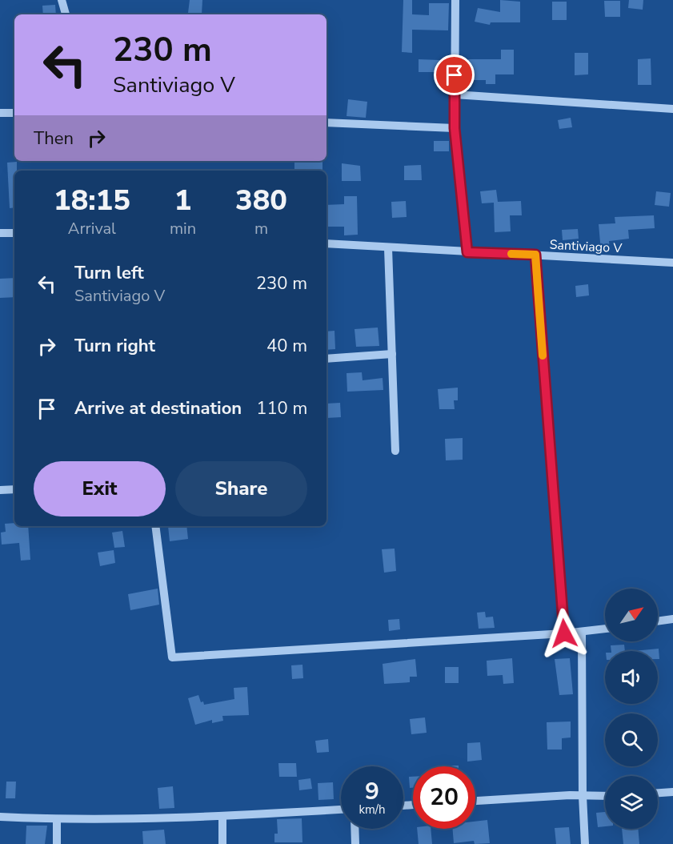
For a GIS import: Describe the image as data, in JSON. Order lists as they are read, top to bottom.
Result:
{
  "streets": {
    "street": ["Santiviago V"]
  },
  "north": "top right",
  "page": {
    "turn": ["230 m", "Santiviago V"],
    "then": "Then",
    "eta": [
      "18:15",
      "Arrival",
      "1",
      "min",
      "380",
      "m"
    ],
    "list": [
      {
        "name": "Turn left",
        "note": "Santiviago V",
        "value": "230 m"
      },
      {
        "name": "Turn right",
        "value": "40 m"
      },
      {
        "name": "Arrive at destination",
        "value": "110 m"
      }
    ],
    "buttons": ["Exit", "Share"],
    "speed": "9 km/h",
    "limit": "20"
  }
}
